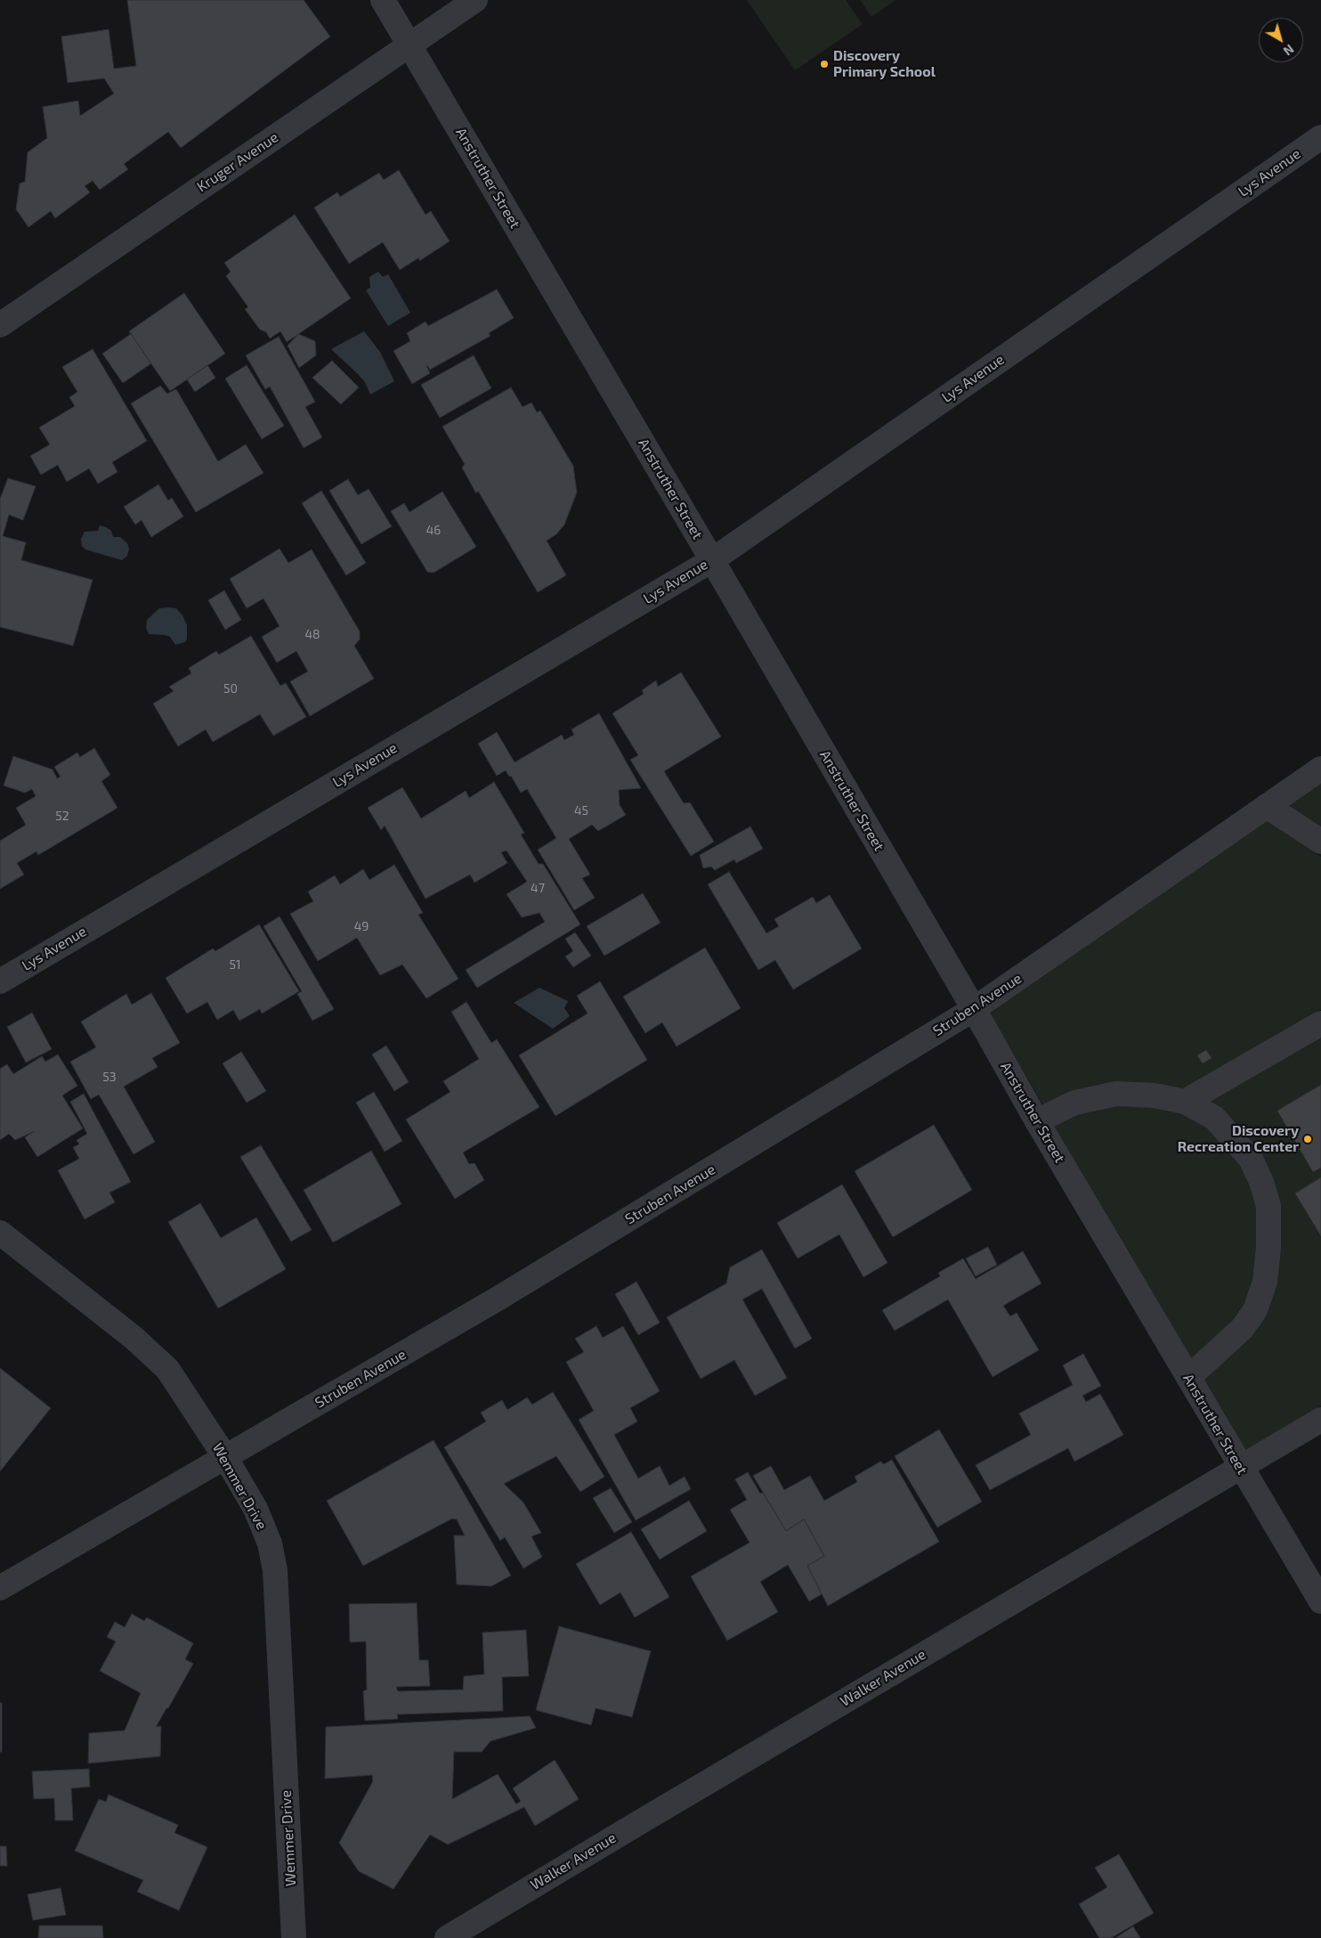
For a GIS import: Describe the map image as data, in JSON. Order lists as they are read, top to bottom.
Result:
{
  "streets": {
    "street": [
      "Kruger Avenue",
      "Lys Avenue",
      "Anstruther Street",
      "Struben Avenue",
      "Wemmer Drive",
      "Walker Avenue"
    ]
  },
  "crossings": [
    ["Kruger Avenue", "Anstruther Street"],
    ["Lys Avenue", "Anstruther Street"],
    ["Anstruther Street", "Struben Avenue"],
    ["Anstruther Street", "Walker Avenue"],
    ["Struben Avenue", "Wemmer Drive"]
  ],
  "places": ["Discovery Primary School", "Discovery Recreation Center"],
  "house_numbers": [
    "46",
    "48",
    "50",
    "45",
    "52",
    "47",
    "49",
    "51",
    "53"
  ],
  "north": "bottom right"
}
